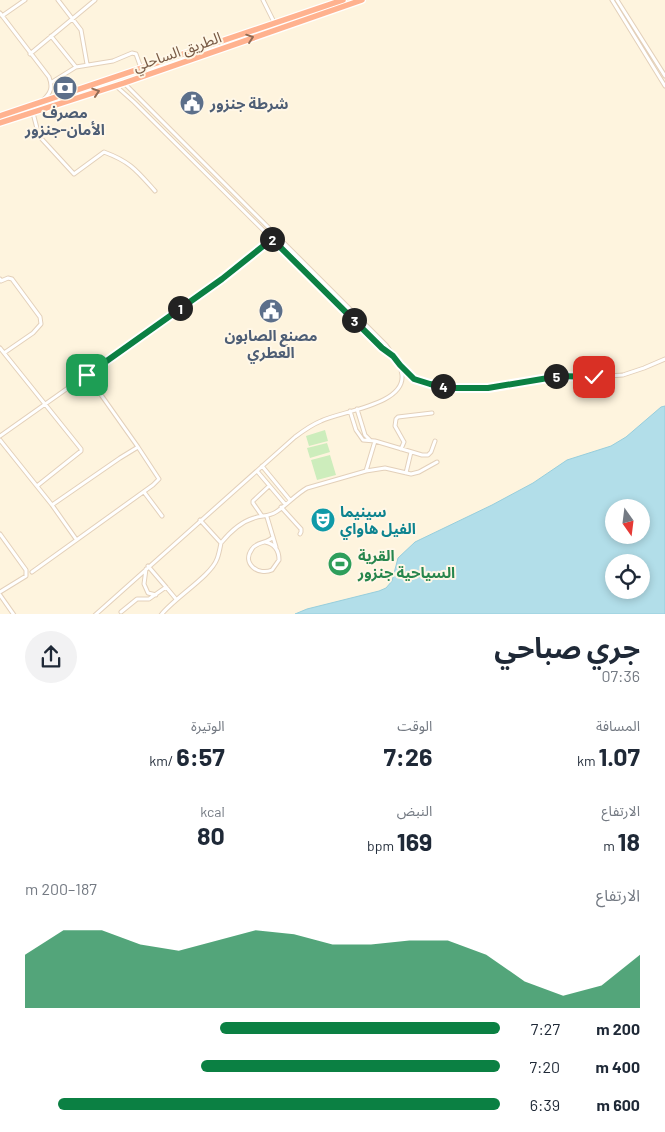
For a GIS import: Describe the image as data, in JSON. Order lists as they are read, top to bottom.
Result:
{
  "streets": {
    "highway": ["الطريق الساحلي"]
  },
  "places": {
    "bank": ["مصرف الأمان-جنزور"],
    "public building": ["شرطة جنزور", "مصنع الصابون العطري"],
    "theatre": ["سينيما الفيل هاواي"],
    "sports": ["القرية السياحية جنزور"]
  },
  "north": "bottom",
  "page": {
    "pins": [
      "2",
      "1",
      "3",
      "5",
      "4"
    ],
    "heading": ["جري صباحي", "07:36"],
    "stats": [
      ["المسافة", "1.07 km"],
      ["الوقت", "7:26"],
      ["الوتيرة", "6:57 /km"],
      ["الارتفاع", "18 m"],
      ["النبض", "169 bpm"],
      ["kcal", "80"]
    ],
    "chart": ["الارتفاع", "187–200 m"],
    "list": [
      {
        "name": "200 m",
        "note": "7:27"
      },
      {
        "name": "400 m",
        "note": "7:20"
      },
      {
        "name": "600 m",
        "note": "6:39"
      }
    ]
  }
}
